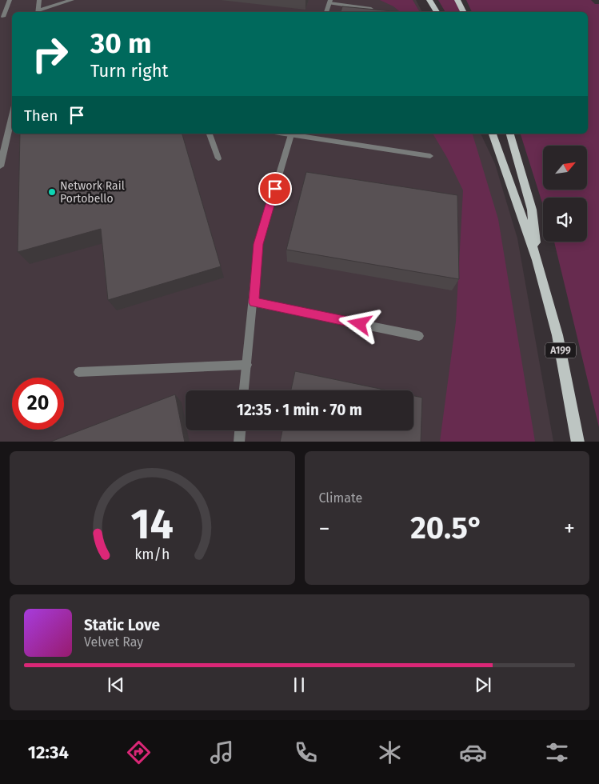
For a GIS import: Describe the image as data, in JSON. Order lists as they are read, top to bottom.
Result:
{
  "streets": {
    "main road": ["A199"]
  },
  "places": ["Network Rail Portobello"],
  "north": "top right",
  "page": {
    "turn": ["30 m", "Turn right"],
    "then": "Then",
    "limit": "20",
    "trip": "12:35 · 1 min · 70 m",
    "tile": "Climate",
    "heat": ["−", "20.5°", "+"],
    "song": ["Static Love", "Velvet Ray"],
    "tabs": "12:34",
    "gauge": ["14", "km/h"]
  }
}
